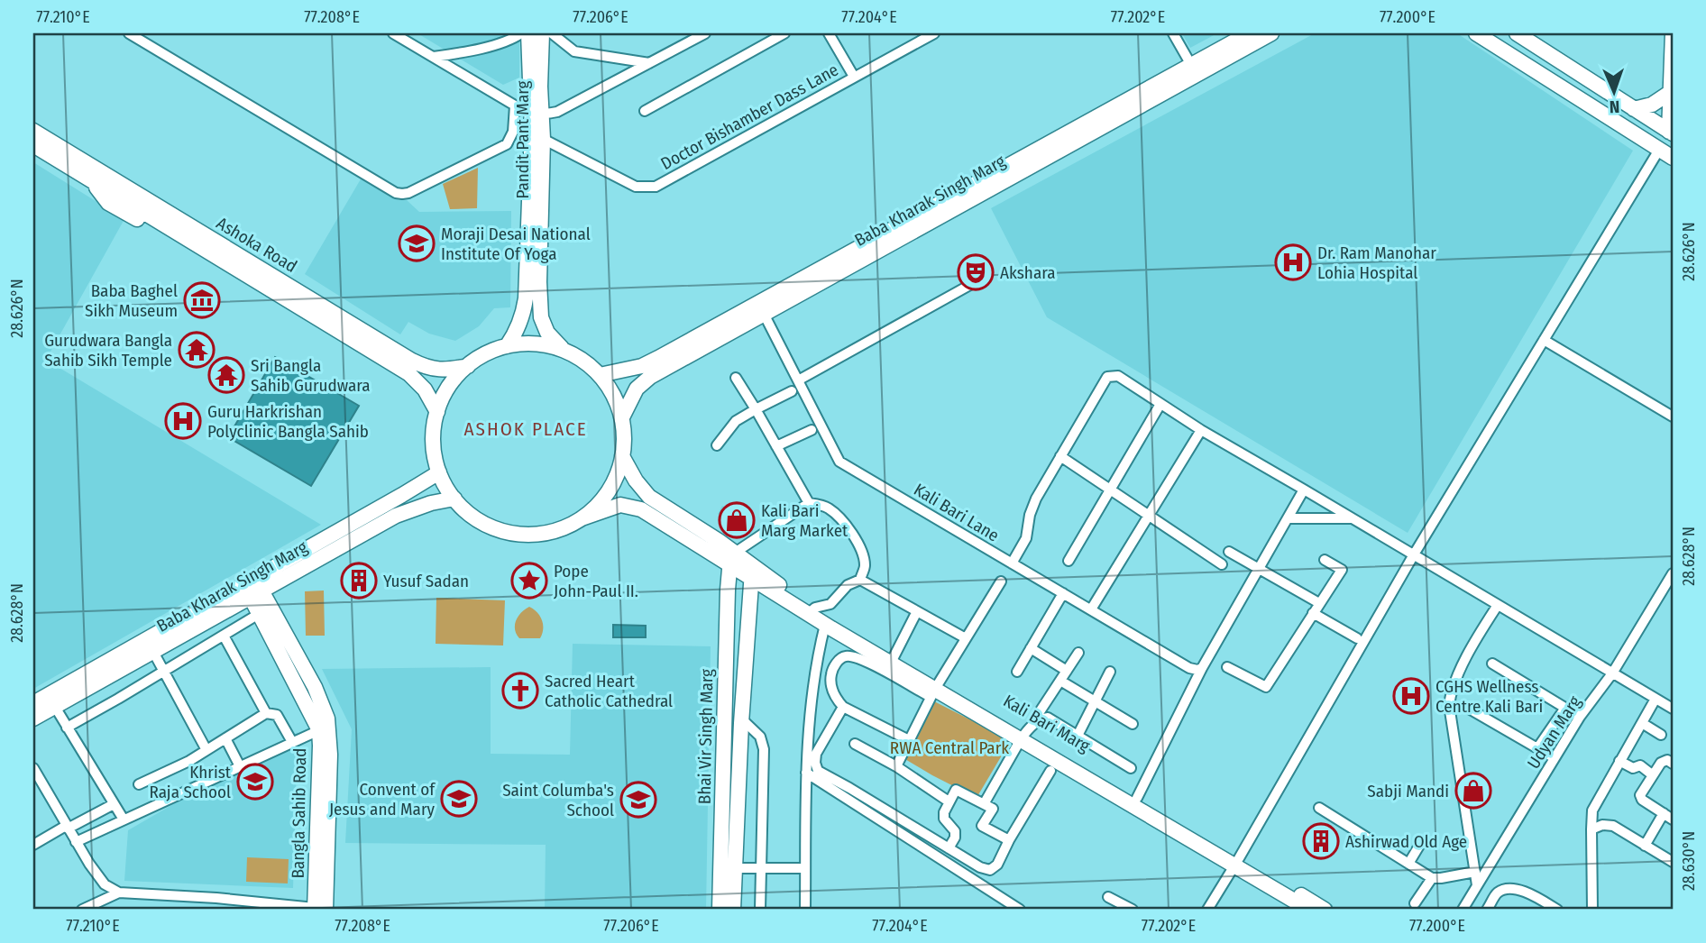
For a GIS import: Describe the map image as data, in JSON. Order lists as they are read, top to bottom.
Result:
{
  "streets": {
    "main road": [
      "Pandit Pant Marg",
      "Baba Kharak Singh Marg",
      "Ashoka Road",
      "Kali Bari Marg",
      "Bhai Vir Singh Marg",
      "Bangla Sahib Road"
    ],
    "street": ["Doctor Bishamber Dass Lane", "Kali Bari Lane", "Udyan Marg"]
  },
  "crossings": [
    ["Doctor Bishamber Dass Lane", "Pandit Pant Marg"],
    ["Pandit Pant Marg", "Baba Kharak Singh Marg"],
    ["Pandit Pant Marg", "Ashoka Road"],
    ["Baba Kharak Singh Marg", "Ashoka Road"],
    ["Baba Kharak Singh Marg", "Kali Bari Lane"],
    ["Baba Kharak Singh Marg", "Bangla Sahib Road"],
    ["Kali Bari Marg", "Bhai Vir Singh Marg"]
  ],
  "districts": ["ASHOK PLACE"],
  "parks": ["RWA Central Park"],
  "places": {
    "school or university": [
      "Moraji Desai National Institute Of Yoga",
      "Khrist Raja School",
      "Convent of Jesus and Mary",
      "Saint Columba's School"
    ],
    "hospital": ["Dr. Ram Manohar Lohia Hospital", "Guru Harkrishan Polyclinic Bangla Sahib", "CGHS Wellness Centre Kali Bari"],
    "theatre": ["Akshara"],
    "museum": ["Baba Baghel Sikh Museum"],
    "temple": ["Gurudwara Bangla Sahib Sikh Temple", "Sri Bangla Sahib Gurudwara"],
    "shop": ["Kali Bari Marg Market", "Sabji Mandi"],
    "building": ["Yusuf Sadan", "Ashirwad Old Age"],
    "place": ["Pope John-Paul II."],
    "church": ["Sacred Heart Catholic Cathedral"]
  },
  "north": "bottom",
  "coordinates": [
    "77.210°E",
    "77.208°E",
    "77.206°E",
    "77.204°E",
    "77.202°E",
    "77.200°E",
    "28.626°N",
    "28.628°N",
    "28.630°N"
  ]
}
